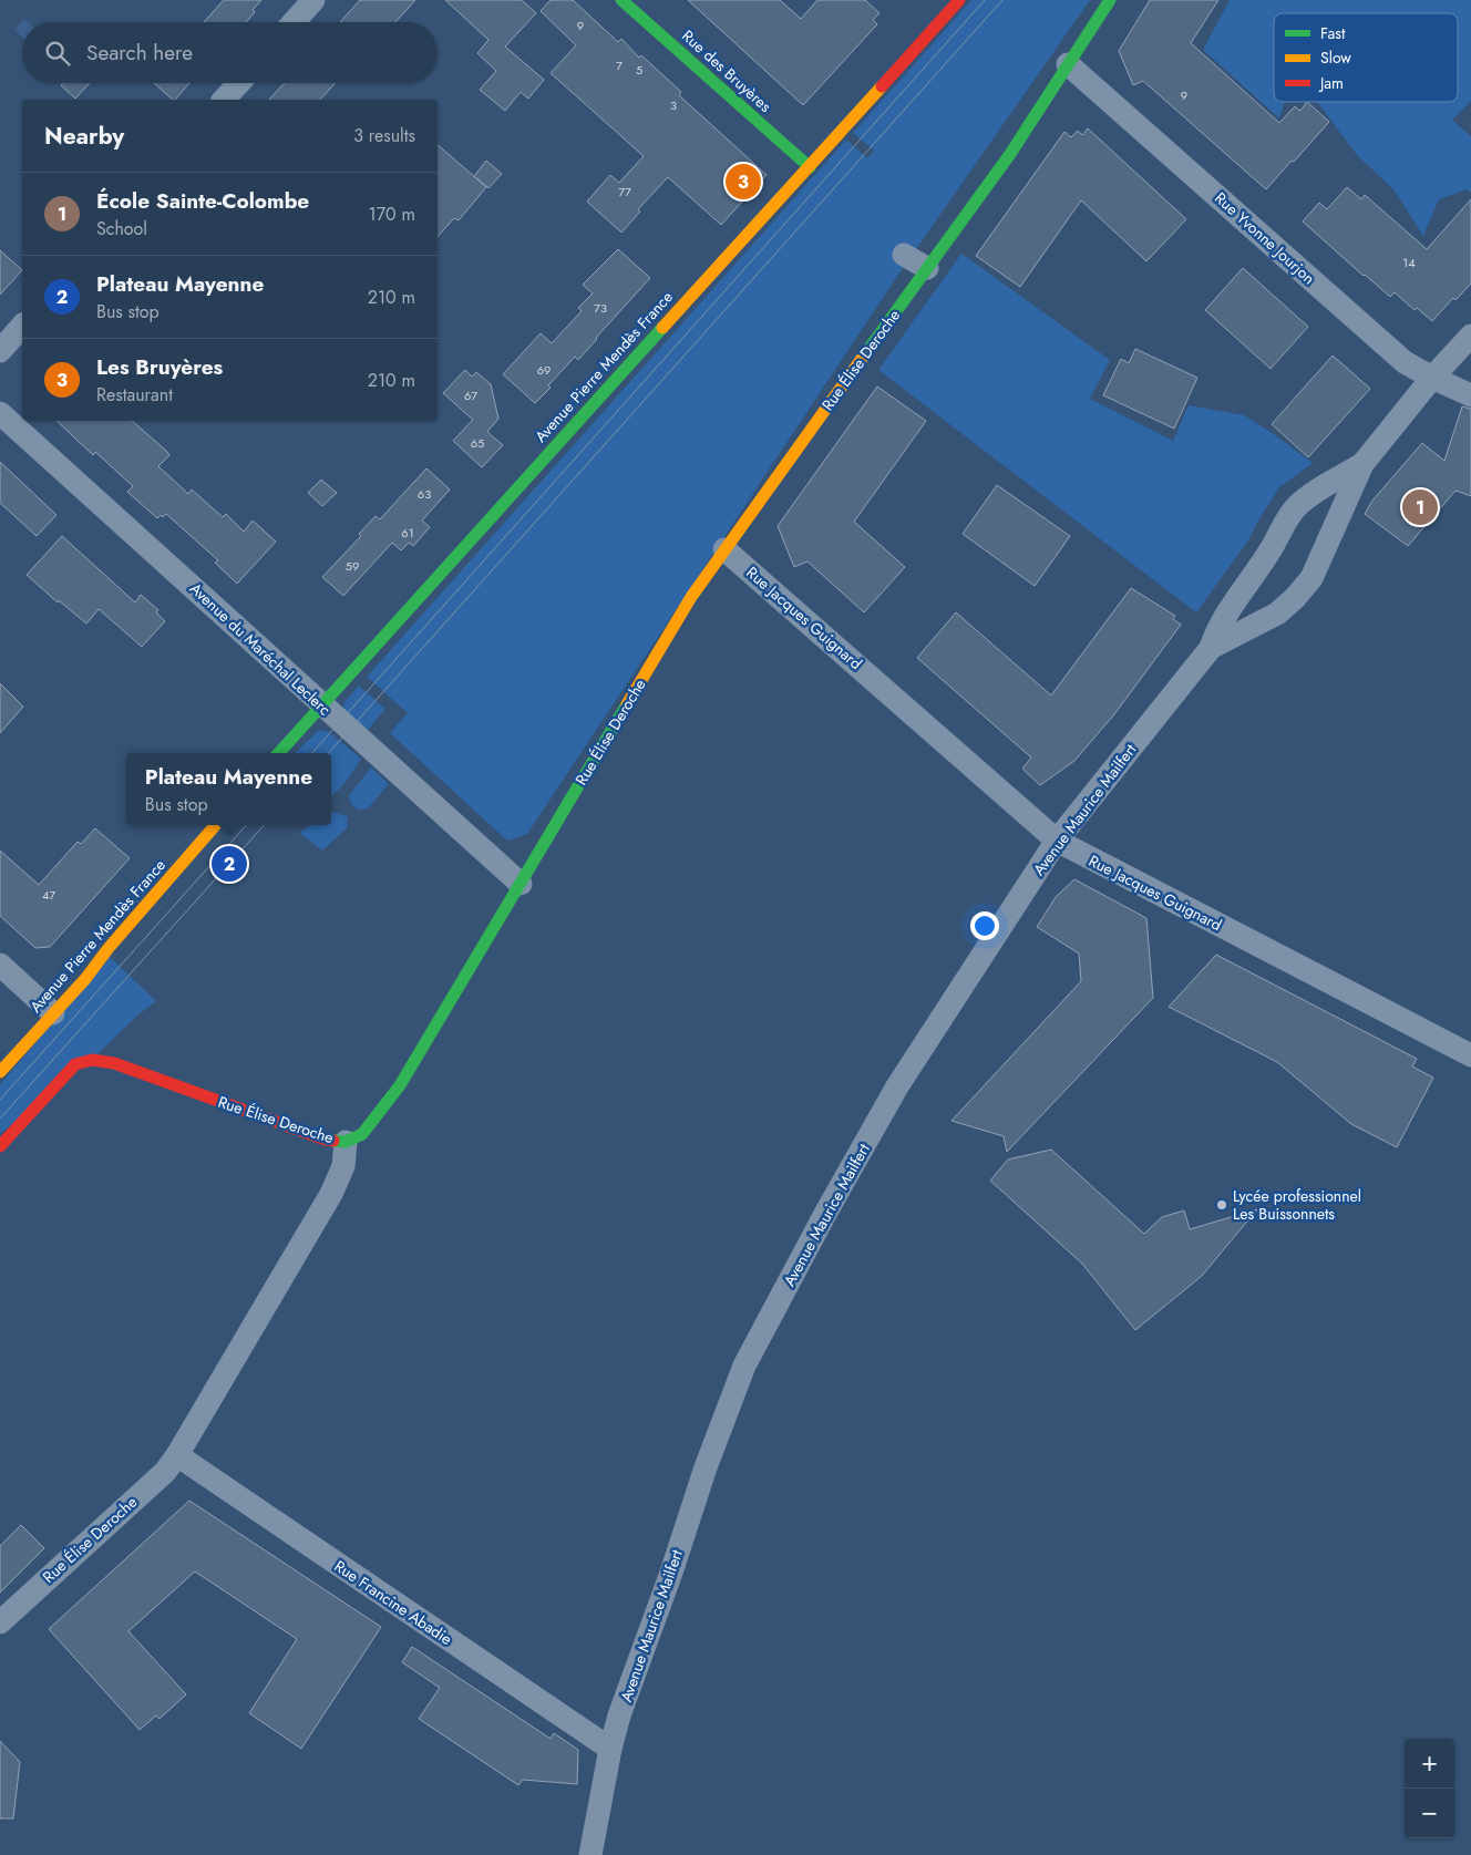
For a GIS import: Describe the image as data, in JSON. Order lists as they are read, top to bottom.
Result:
{
  "streets": {
    "main road": ["Rue des Bruyères", "Rue Élise Deroche", "Avenue Pierre Mendès France"],
    "street": [
      "Rue Yvonne Jourjon",
      "Rue Jacques Guignard",
      "Avenue du Maréchal Leclerc",
      "Avenue Maurice Mailfert",
      "Rue Francine Abadie"
    ]
  },
  "crossings": [
    ["Rue des Bruyères", "Avenue Pierre Mendès France"],
    ["Rue Yvonne Jourjon", "Rue Élise Deroche"],
    ["Rue Yvonne Jourjon", "Avenue Maurice Mailfert"],
    ["Rue Élise Deroche", "Rue Jacques Guignard"],
    ["Rue Élise Deroche", "Avenue du Maréchal Leclerc"],
    ["Rue Élise Deroche", "Rue Francine Abadie"],
    ["Avenue Pierre Mendès France", "Avenue du Maréchal Leclerc"],
    ["Rue Jacques Guignard", "Avenue Maurice Mailfert"],
    ["Avenue Maurice Mailfert", "Rue Francine Abadie"]
  ],
  "places": ["Lycée professionnel Les Buissonnets"],
  "house_numbers": [
    "9",
    "7",
    "5",
    "9",
    "3",
    "77",
    "14",
    "73",
    "69",
    "67",
    "65",
    "63",
    "61",
    "59",
    "47"
  ],
  "legend": ["Fast", "Slow", "Jam"],
  "page": {
    "search": "Search here",
    "heading": ["Nearby", "3 results"],
    "pins": ["3", "1", "2"],
    "list": [
      {
        "mark": "1",
        "name": "École Sainte-Colombe",
        "note": "School",
        "value": "170 m"
      },
      {
        "mark": "2",
        "name": "Plateau Mayenne",
        "note": "Bus stop",
        "value": "210 m"
      },
      {
        "mark": "3",
        "name": "Les Bruyères",
        "note": "Restaurant",
        "value": "210 m"
      }
    ],
    "popup": ["Plateau Mayenne", "Bus stop"],
    "map_buttons": ["+", "−"]
  }
}
